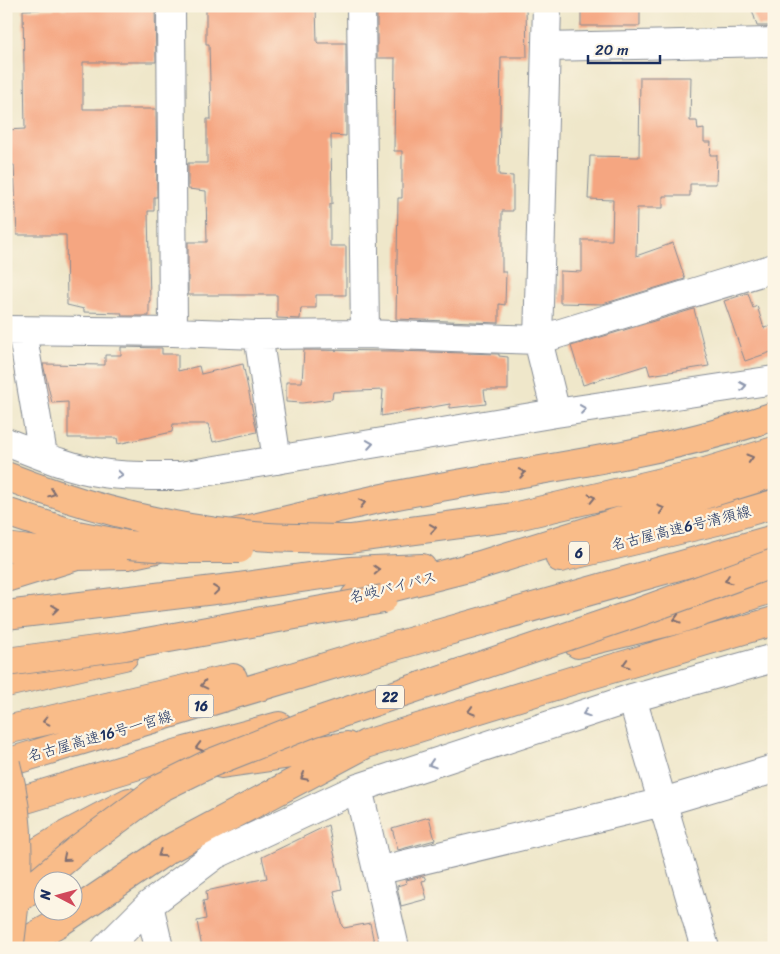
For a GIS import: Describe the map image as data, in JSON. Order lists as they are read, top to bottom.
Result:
{
  "streets": {
    "highway": [
      "名古屋高速6号清須線",
      "6",
      "名岐バイパス",
      "22",
      "16",
      "名古屋高速16号一宮線"
    ]
  },
  "scale_bar": "20 m",
  "north": "left"
}
